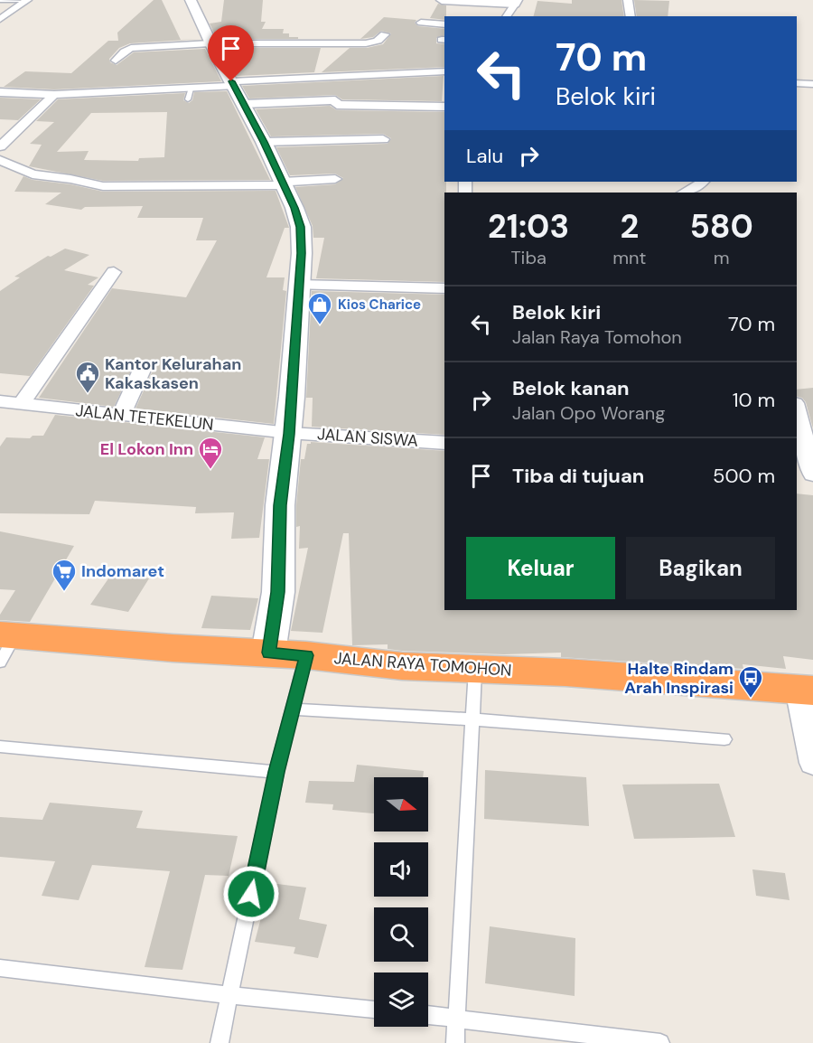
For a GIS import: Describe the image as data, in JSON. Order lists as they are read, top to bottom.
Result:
{
  "streets": {
    "highway": ["JALAN RAYA TOMOHON"],
    "street": ["JALAN TETEKELUN", "JALAN SISWA"]
  },
  "crossings": [
    ["JALAN TETEKELUN", "JALAN SISWA"]
  ],
  "places": {
    "shop": ["Kios Charice"],
    "public building": ["Kantor Kelurahan Kakaskasen"],
    "hotel": ["El Lokon Inn"],
    "supermarket": ["Indomaret"],
    "bus stop": ["Halte Rindam Arah Inspirasi"]
  },
  "north": "right",
  "page": {
    "turn": ["70 m", "Belok kiri"],
    "then": "Lalu",
    "eta": [
      "21:03",
      "Tiba",
      "2",
      "mnt",
      "580",
      "m"
    ],
    "list": [
      {
        "name": "Belok kiri",
        "note": "Jalan Raya Tomohon",
        "value": "70 m"
      },
      {
        "name": "Belok kanan",
        "note": "Jalan Opo Worang",
        "value": "10 m"
      },
      {
        "name": "Tiba di tujuan",
        "value": "500 m"
      }
    ],
    "buttons": ["Keluar", "Bagikan"]
  }
}
